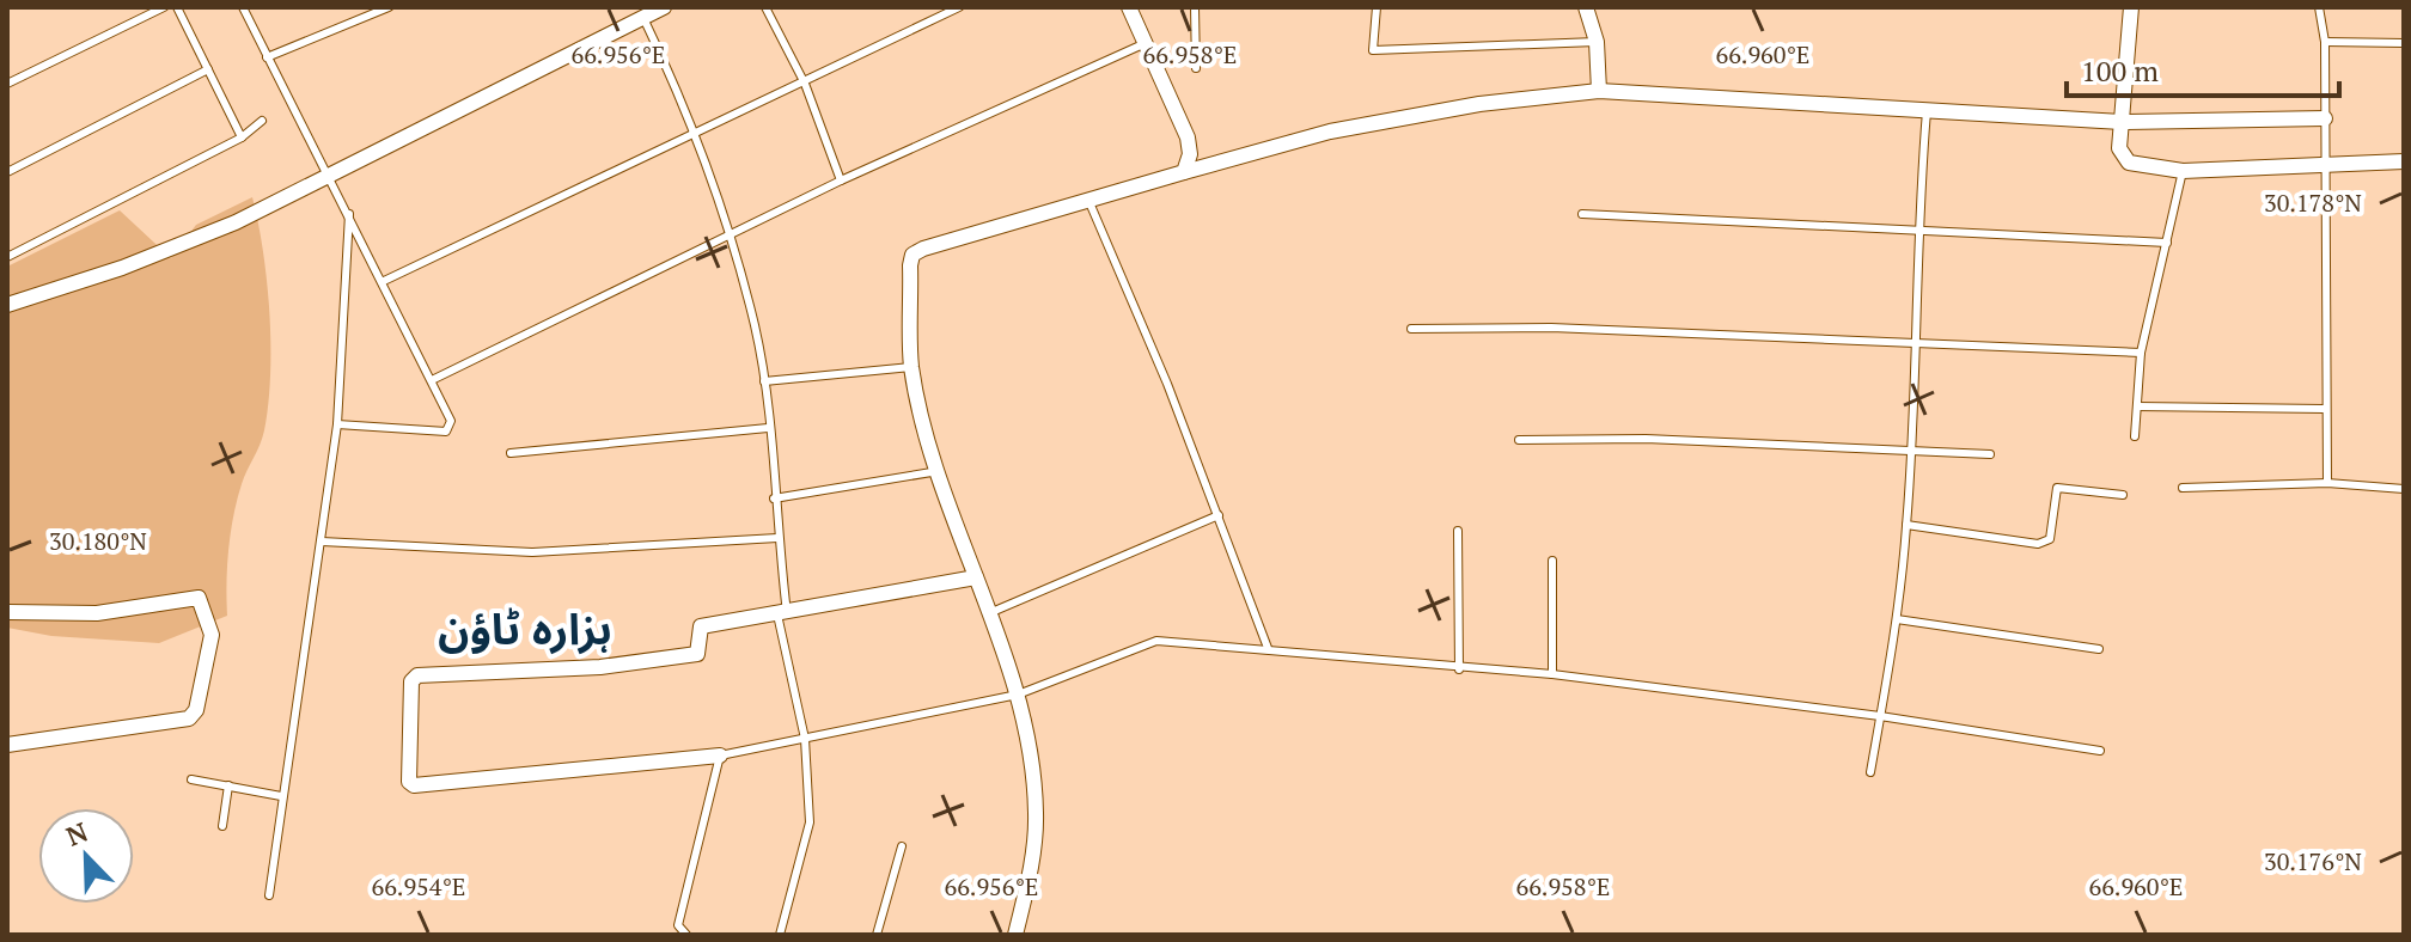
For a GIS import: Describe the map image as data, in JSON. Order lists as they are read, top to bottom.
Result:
{
  "districts": ["ہزارہ ٹاؤن"],
  "scale_bar": "100 m",
  "north": "top left",
  "coordinates": [
    "66.956°E",
    "66.958°E",
    "66.960°E",
    "30.178°N",
    "30.180°N",
    "30.176°N",
    "66.954°E"
  ]
}
